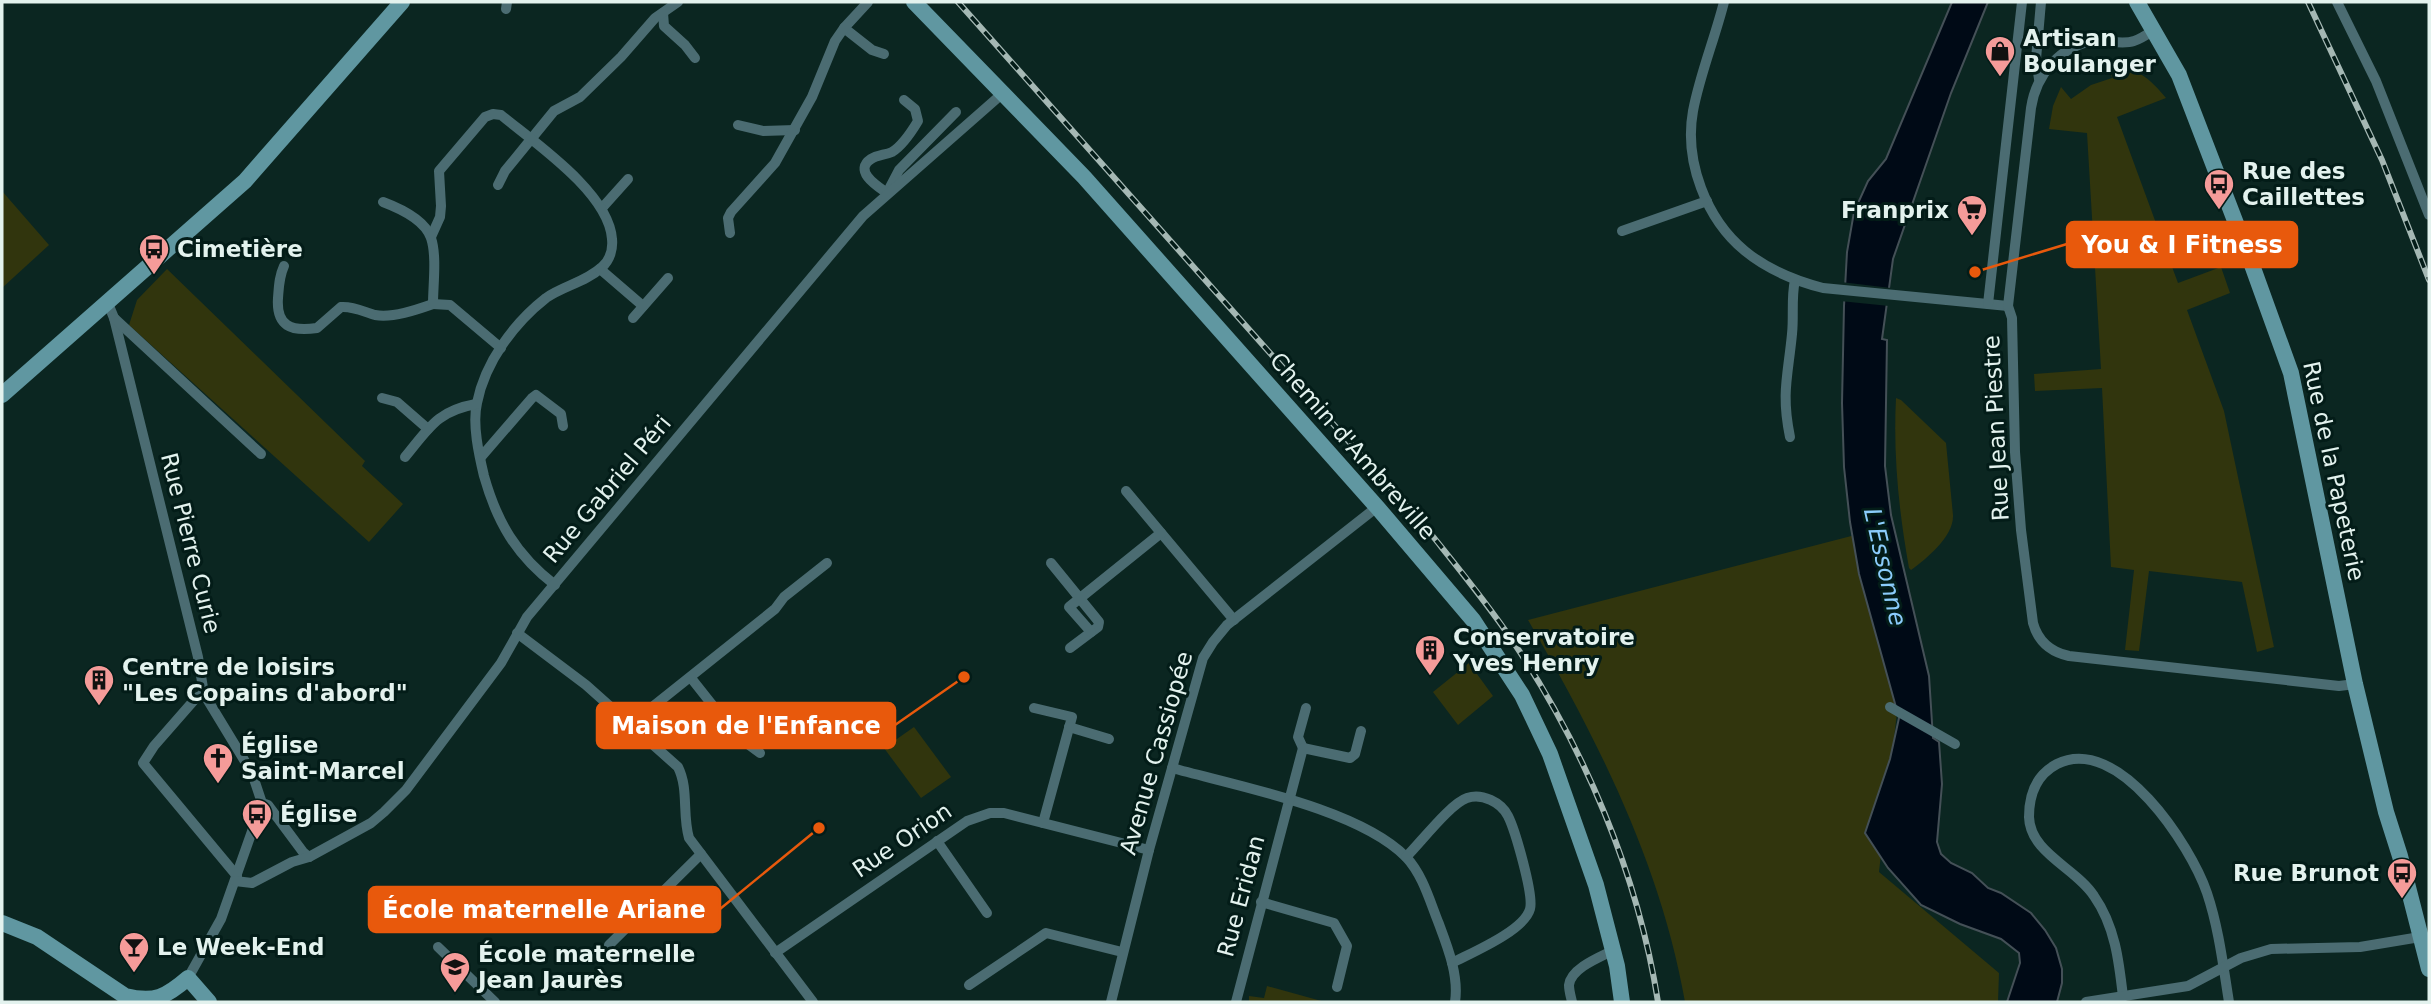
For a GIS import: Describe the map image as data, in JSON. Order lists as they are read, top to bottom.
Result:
{
  "streets": {
    "street": [
      "Rue Jean Piestre",
      "Chemin d'Ambreville",
      "Rue de la Papeterie",
      "Rue Gabriel Péri",
      "Rue Pierre Curie",
      "Avenue Cassiopée",
      "Rue Orion",
      "Rue Eridan"
    ]
  },
  "crossings": [
    ["Rue Jean Piestre", "Rue de la Papeterie"],
    ["Chemin d'Ambreville", "Rue Gabriel Péri"],
    ["Chemin d'Ambreville", "Avenue Cassiopée"],
    ["Avenue Cassiopée", "Rue Orion"]
  ],
  "water": ["L'Essonne"],
  "places": {
    "shop": ["Artisan Boulanger"],
    "bus stop": [
      "Rue des Caillettes",
      "Cimetière",
      "Église",
      "Rue Brunot"
    ],
    "supermarket": ["Franprix"],
    "other": ["You & I Fitness", "Maison de l'Enfance", "École maternelle Ariane"],
    "building": ["Conservatoire Yves Henry", "Centre de loisirs \"Les Copains d'abord\""],
    "church": ["Église Saint-Marcel"],
    "bar": ["Le Week-End"],
    "school or university": ["École maternelle Jean Jaurès"]
  }
}
